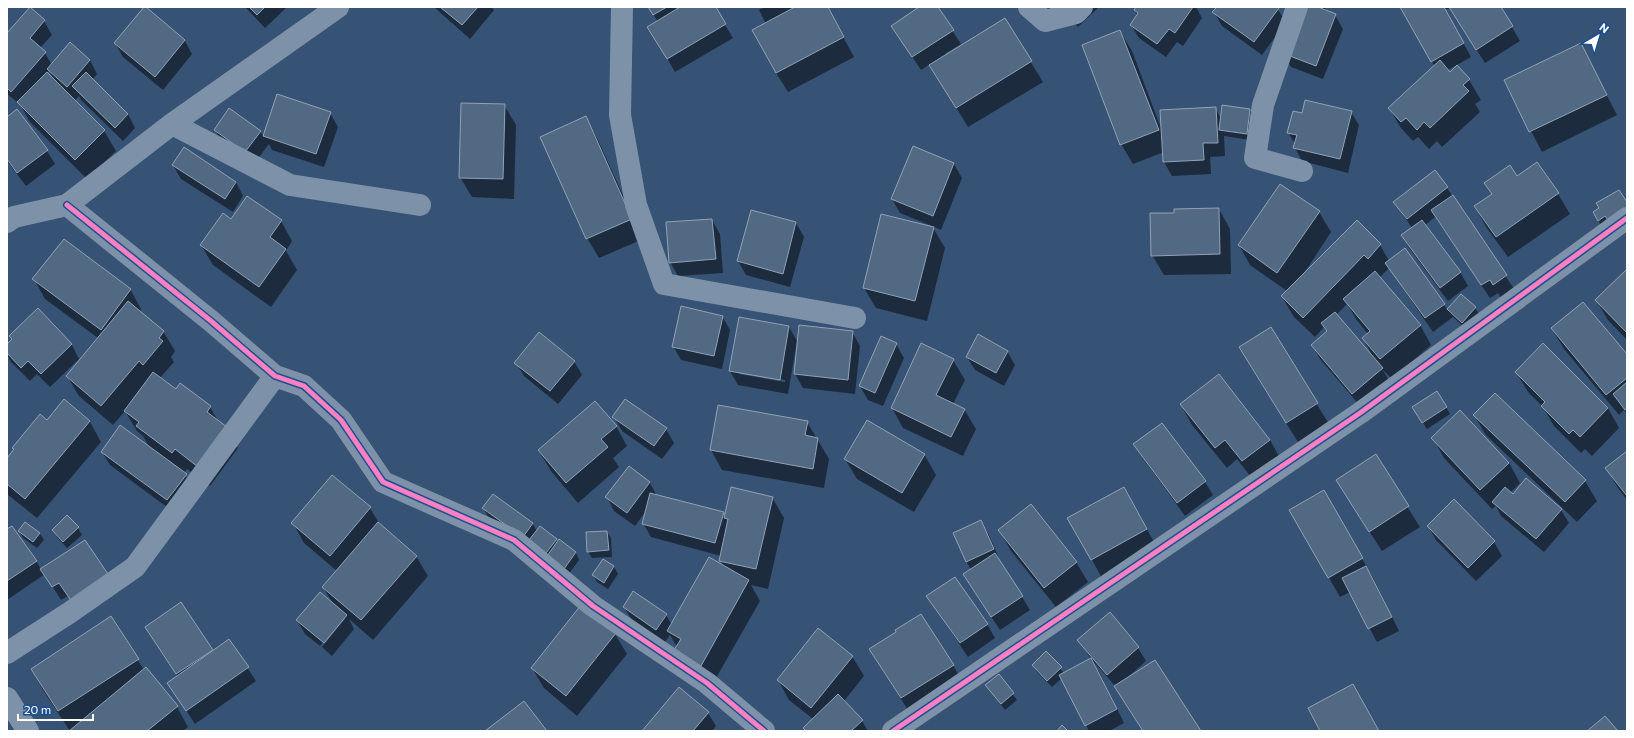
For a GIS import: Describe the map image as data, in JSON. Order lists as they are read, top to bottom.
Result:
{
  "scale_bar": "20 m",
  "north": "top right"
}
